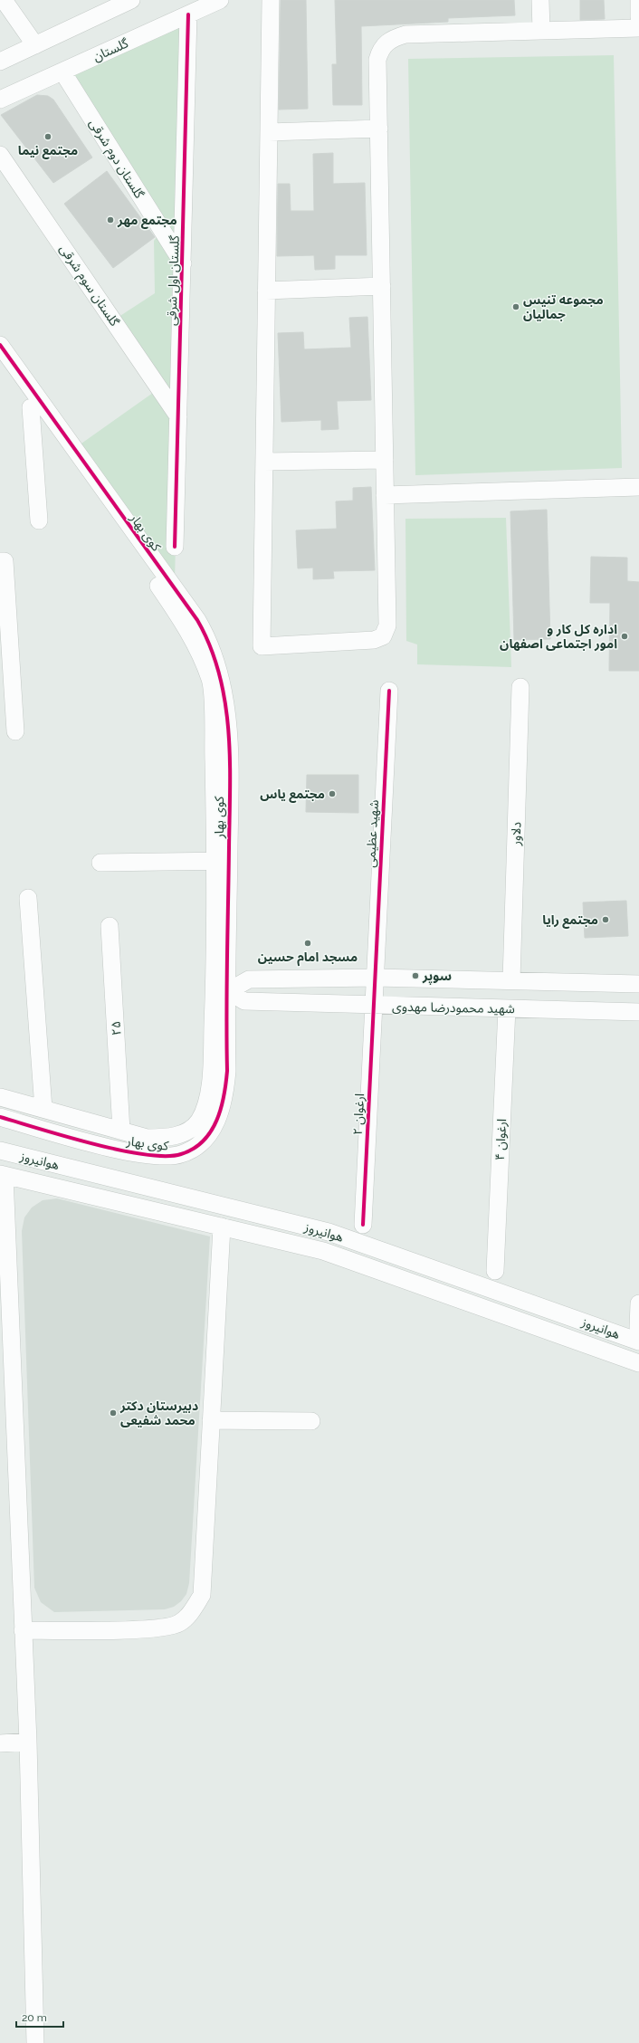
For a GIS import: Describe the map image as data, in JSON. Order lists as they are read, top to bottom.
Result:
{
  "streets": {
    "street": [
      "گلستان",
      "گلستان دوم شرقی",
      "گلستان اول شرقی",
      "گلستان سوم شرقی",
      "کوی بهار",
      "شهید عظیمی",
      "دلاور",
      "شهید محمودرضا مهدوی",
      "۲۵",
      "ارغوان ۲",
      "ارغوان ۴",
      "هوانیروز"
    ]
  },
  "crossings": [
    ["گلستان", "گلستان دوم شرقی"],
    ["گلستان", "گلستان اول شرقی"],
    ["گلستان دوم شرقی", "گلستان اول شرقی"],
    ["گلستان اول شرقی", "گلستان سوم شرقی"],
    ["کوی بهار", "شهید محمودرضا مهدوی"],
    ["کوی بهار", "۲۵"],
    ["شهید عظیمی", "شهید محمودرضا مهدوی"],
    ["شهید عظیمی", "ارغوان ۲"],
    ["شهید محمودرضا مهدوی", "ارغوان ۲"],
    ["شهید محمودرضا مهدوی", "ارغوان ۴"]
  ],
  "places": [
    "مجتمع نیما",
    "مجتمع مهر",
    "مجموعه تنیس جمالیان",
    "اداره کل کار و امور اجتماعی اصفهان",
    "مجتمع یاس",
    "مجتمع رایا",
    "مسجد امام حسین",
    "سوپر",
    "دبیرستان دکتر محمد شفیعی"
  ],
  "scale_bar": "20 m"
}
